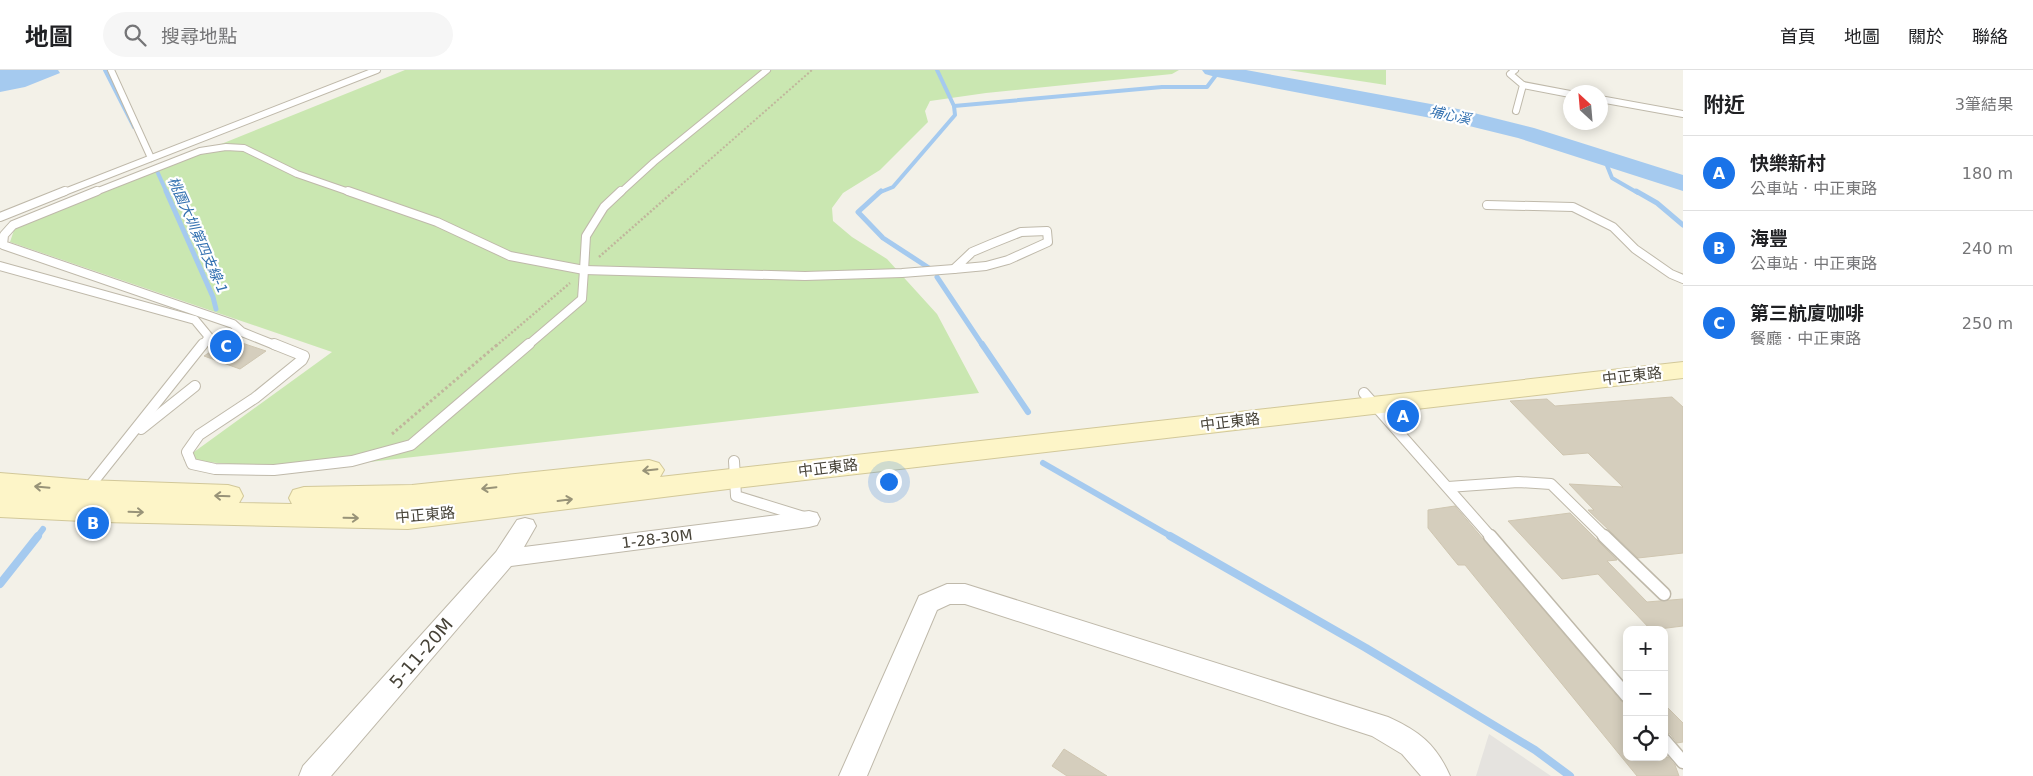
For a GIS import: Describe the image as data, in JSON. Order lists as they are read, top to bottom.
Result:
{
  "streets": {
    "main road": ["中正東路"],
    "street": ["1-28-30M", "5-11-20M"]
  },
  "crossings": [
    ["中正東路", "5-11-20M"],
    ["1-28-30M", "5-11-20M"]
  ],
  "water": ["埔心溪", "桃園大圳第四支線-1"],
  "north": "top left",
  "page": {
    "header": "地圖",
    "search": "搜尋地點",
    "nav": [
      "首頁",
      "地圖",
      "關於",
      "聯絡"
    ],
    "heading": ["附近", "3筆結果"],
    "list": [
      {
        "mark": "A",
        "name": "快樂新村",
        "note": "公車站 · 中正東路",
        "value": "180 m"
      },
      {
        "mark": "B",
        "name": "海豐",
        "note": "公車站 · 中正東路",
        "value": "240 m"
      },
      {
        "mark": "C",
        "name": "第三航廈咖啡",
        "note": "餐廳 · 中正東路",
        "value": "250 m"
      }
    ],
    "pins": ["C", "A", "B"],
    "map_buttons": ["+", "−"]
  }
}
